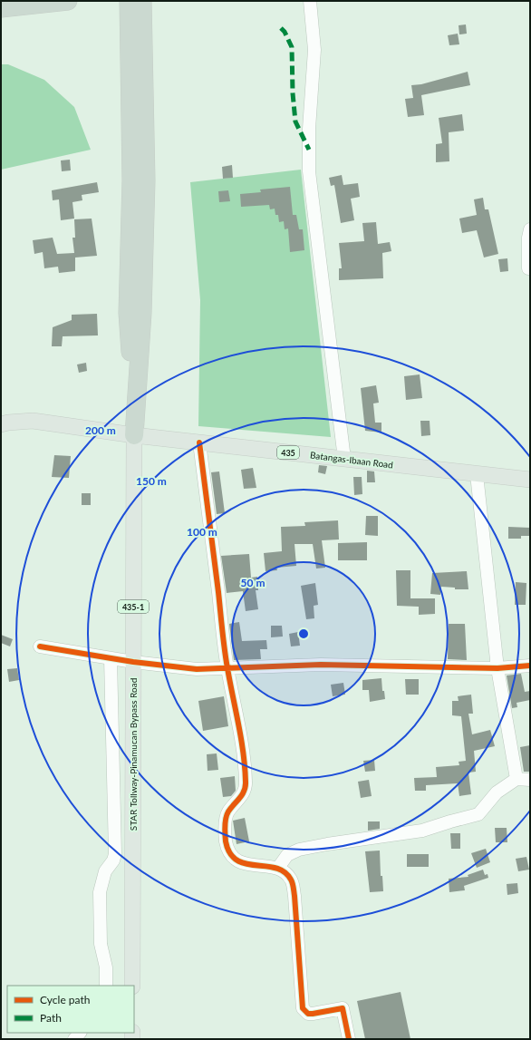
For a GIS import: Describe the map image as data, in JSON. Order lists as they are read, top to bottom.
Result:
{
  "streets": {
    "main road": [
      "435",
      "Batangas-Ibaan Road",
      "435-1",
      "STAR Tollway-Pinamucan Bypass Road"
    ]
  },
  "crossings": [
    ["Batangas-Ibaan Road", "STAR Tollway-Pinamucan Bypass Road"]
  ],
  "legend": ["Cycle path", "Path"],
  "rings": [
    "200 m",
    "150 m",
    "100 m",
    "50 m"
  ]
}
